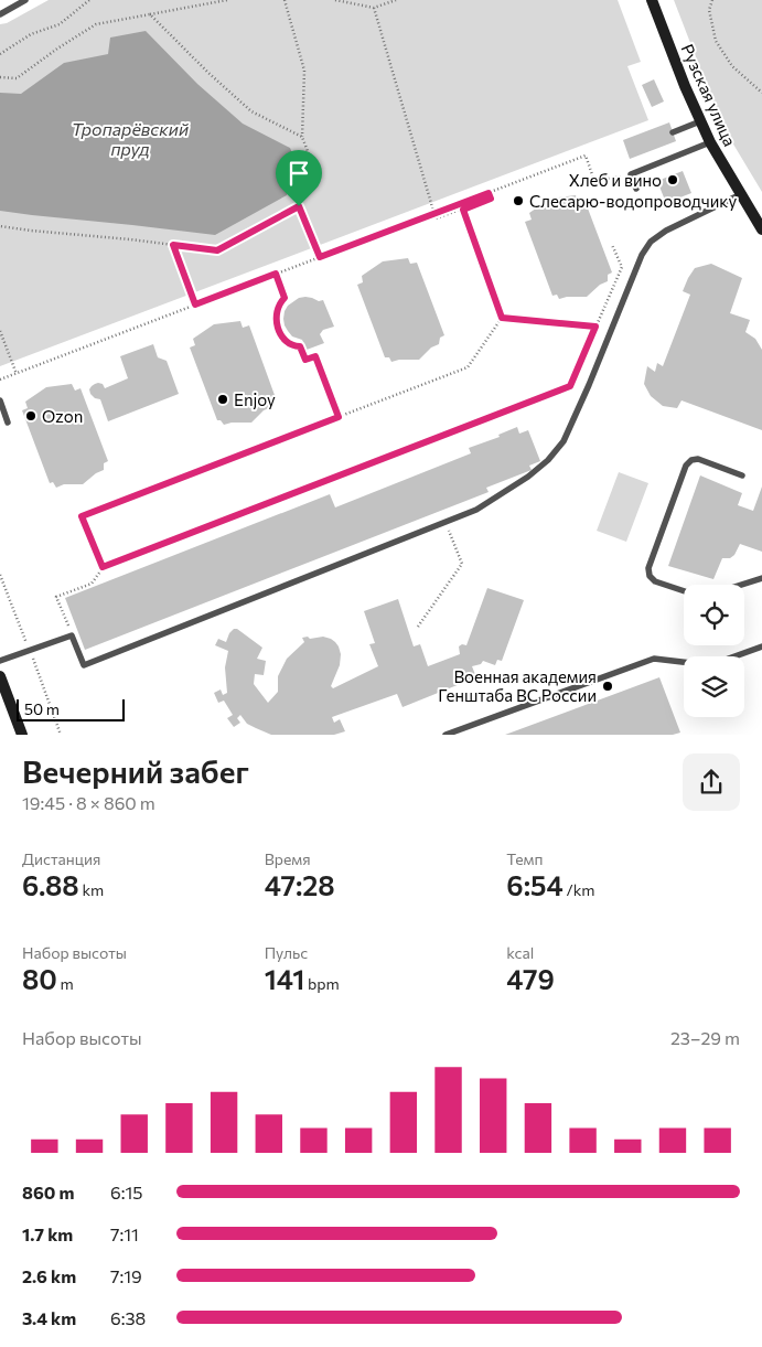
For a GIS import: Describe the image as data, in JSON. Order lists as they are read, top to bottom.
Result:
{
  "streets": {
    "street": ["Рузская улица"]
  },
  "water": ["Тропарёвский пруд"],
  "places": [
    "Хлеб и вино",
    "Слесарю-водопроводчику",
    "Enjoy",
    "Ozon",
    "Военная академия Генштаба ВС России"
  ],
  "scale_bar": "50 m",
  "page": {
    "scale": "50 m",
    "heading": ["Вечерний забег", "19:45 · 8 × 860 m"],
    "stats": [
      ["Дистанция", "6.88 km"],
      ["Время", "47:28"],
      ["Темп", "6:54 /km"],
      ["Набор высоты", "80 m"],
      ["Пульс", "141 bpm"],
      ["kcal", "479"]
    ],
    "chart": ["Набор высоты", "23–29 m"],
    "list": [
      {
        "name": "860 m",
        "note": "6:15"
      },
      {
        "name": "1.7 km",
        "note": "7:11"
      },
      {
        "name": "2.6 km",
        "note": "7:19"
      },
      {
        "name": "3.4 km",
        "note": "6:38"
      }
    ]
  }
}
